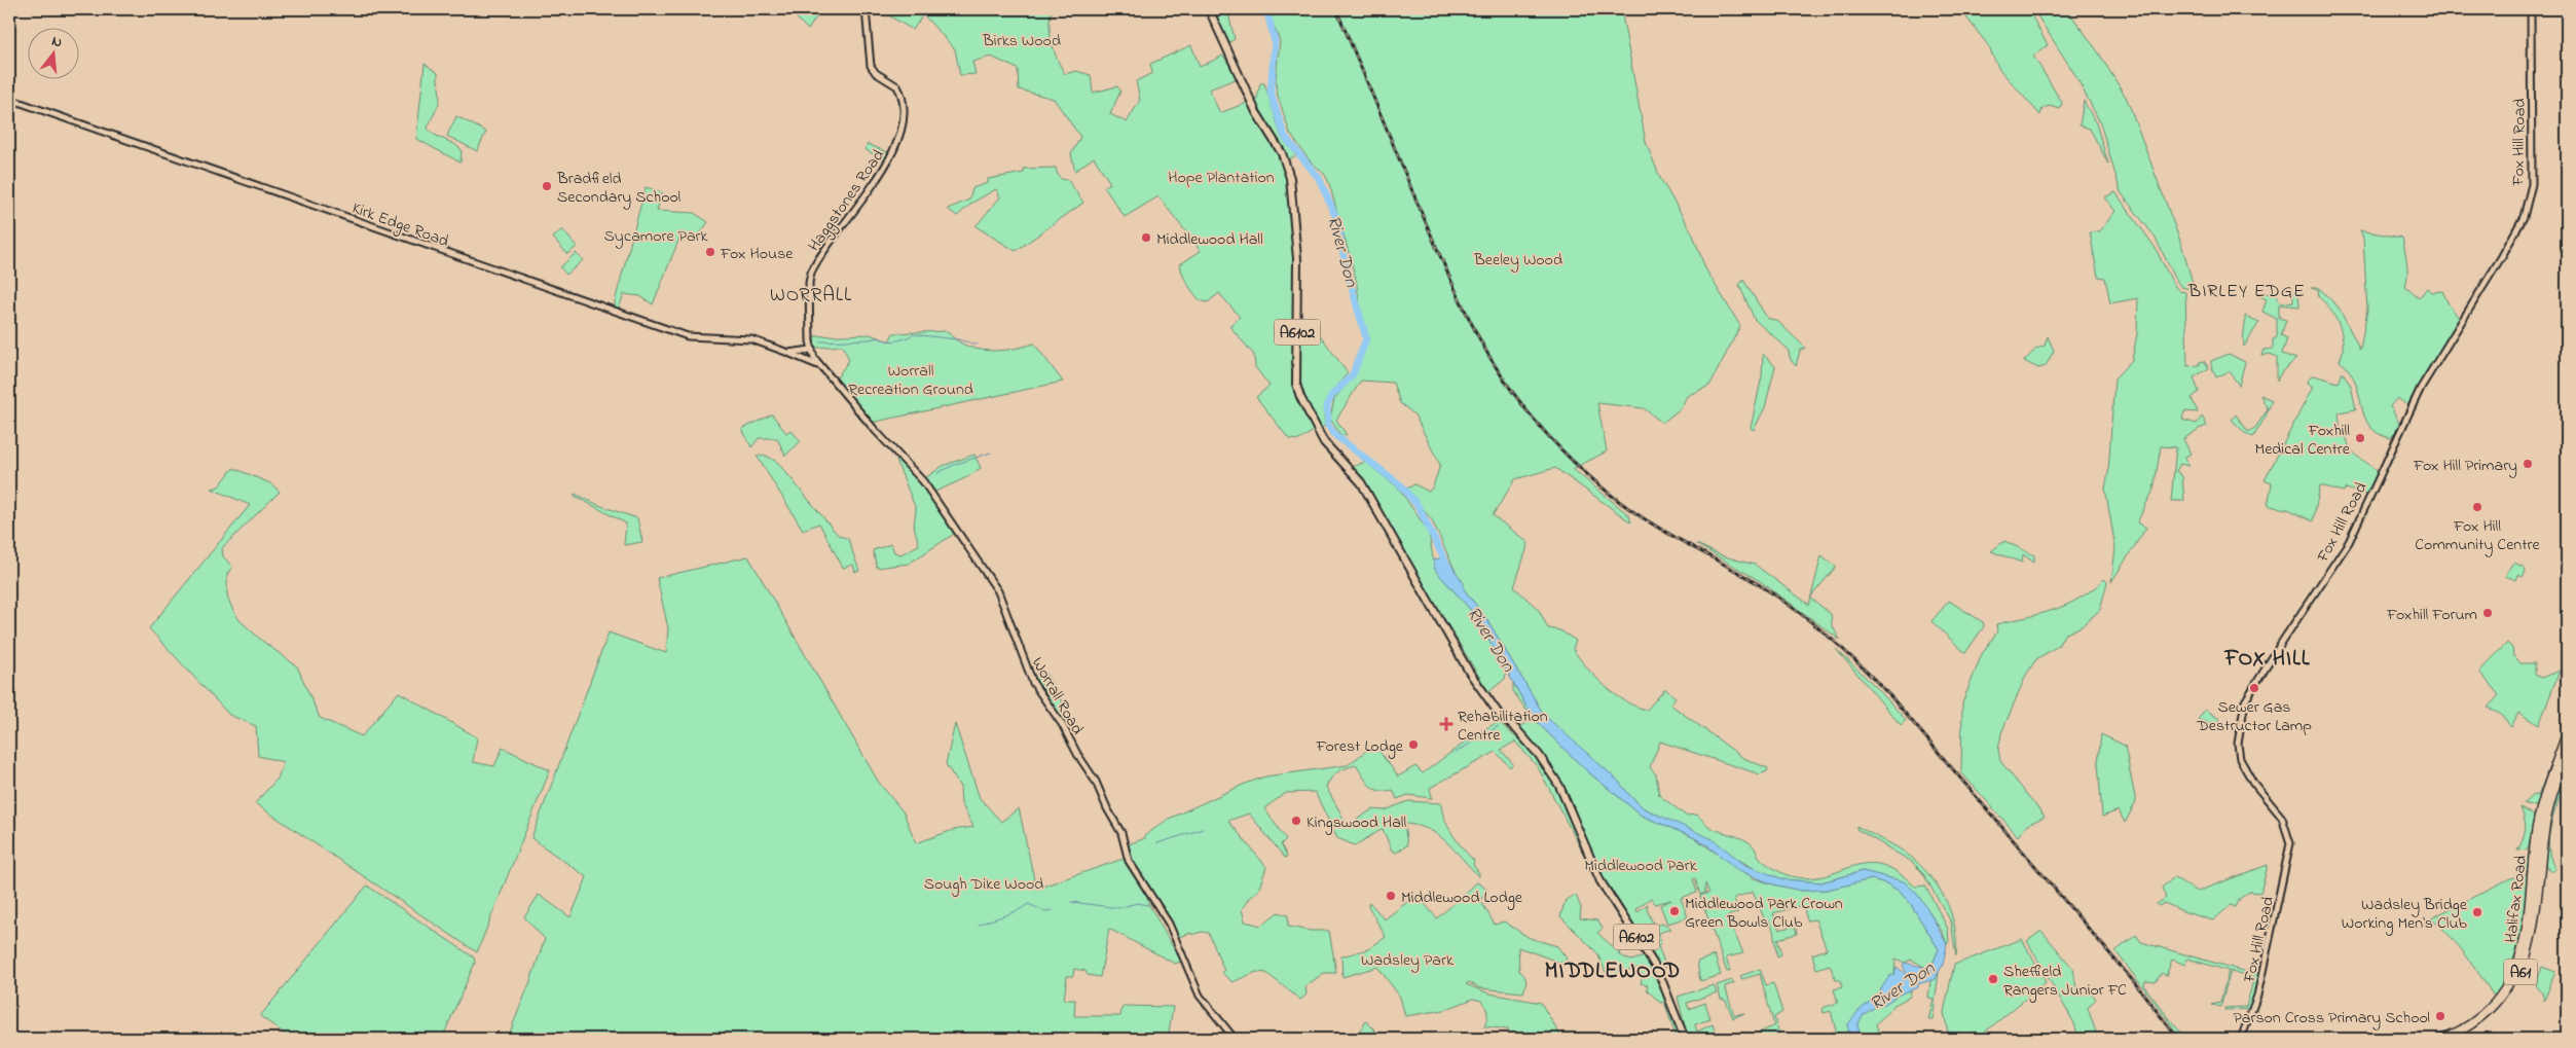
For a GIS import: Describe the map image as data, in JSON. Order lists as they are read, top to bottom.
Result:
{
  "streets": {
    "highway": ["Halifax Road", "A61"],
    "main road": ["A6102"],
    "street": [
      "Fox Hill Road",
      "Haggstones Road",
      "Kirk Edge Road",
      "Worrall Road"
    ]
  },
  "crossings": [
    ["Haggstones Road", "Worrall Road"],
    ["Kirk Edge Road", "Worrall Road"]
  ],
  "districts": [
    "BIRLEY EDGE",
    "WORRALL",
    "FOX HILL",
    "MIDDLEWOOD"
  ],
  "water": ["River Don"],
  "parks": [
    "Birks Wood",
    "Hope Plantation",
    "Sycamore Park",
    "Beeley Wood",
    "Worrall Recreation Ground",
    "Middlewood Park",
    "Sough Dike Wood",
    "Wadsley Park"
  ],
  "places": {
    "other": [
      "Bradfield Secondary School",
      "Middlewood Hall",
      "Fox House",
      "Foxhill Medical Centre",
      "Fox Hill Primary",
      "Fox Hill Community Centre",
      "Foxhill Forum",
      "Sewer Gas Destructor Lamp",
      "Forest Lodge",
      "Kingswood Hall",
      "Middlewood Lodge",
      "Middlewood Park Crown Green Bowls Club",
      "Wadsley Bridge Working Men's Club",
      "Sheffield Rangers Junior FC",
      "Parson Cross Primary School"
    ],
    "health": ["Rehabilitation Centre"]
  },
  "north": "top"
}
